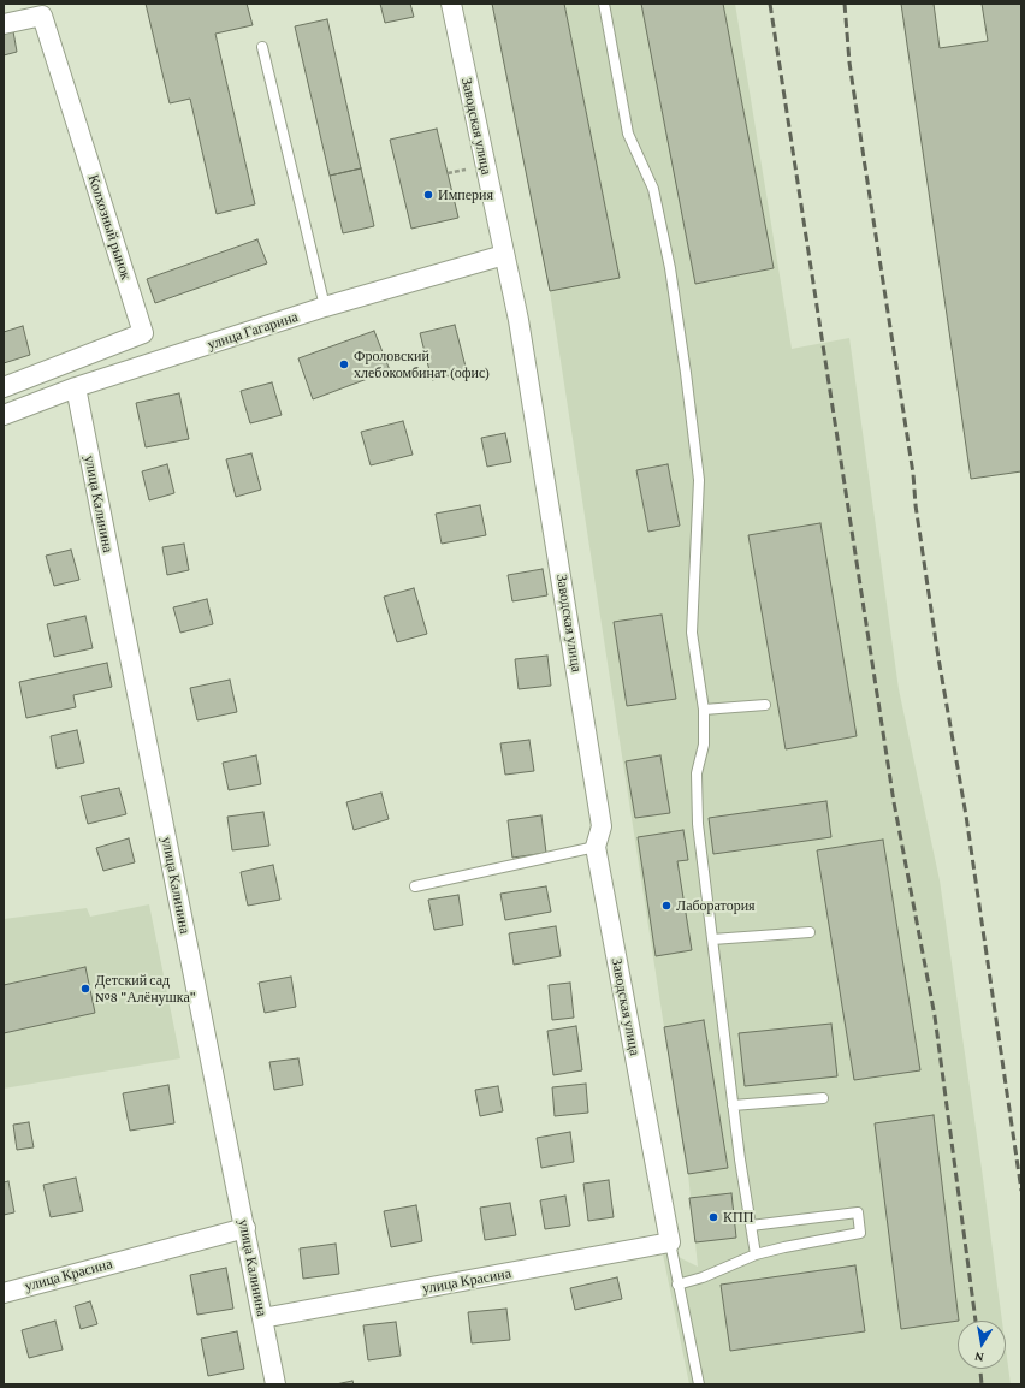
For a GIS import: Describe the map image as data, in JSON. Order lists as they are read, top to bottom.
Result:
{
  "streets": {
    "street": [
      "Заводская улица",
      "Колхозный рынок",
      "улица Гагарина",
      "улица Калинина",
      "улица Красина"
    ]
  },
  "crossings": [
    ["Заводская улица", "улица Гагарина"],
    ["Заводская улица", "улица Красина"],
    ["улица Гагарина", "улица Калинина"],
    ["улица Калинина", "улица Красина"]
  ],
  "places": [
    "Империя",
    "Фроловский хлебокомбинат (офис)",
    "Лаборатория",
    "Детский сад №8 \"Алёнушка\"",
    "КПП"
  ],
  "north": "bottom"
}
